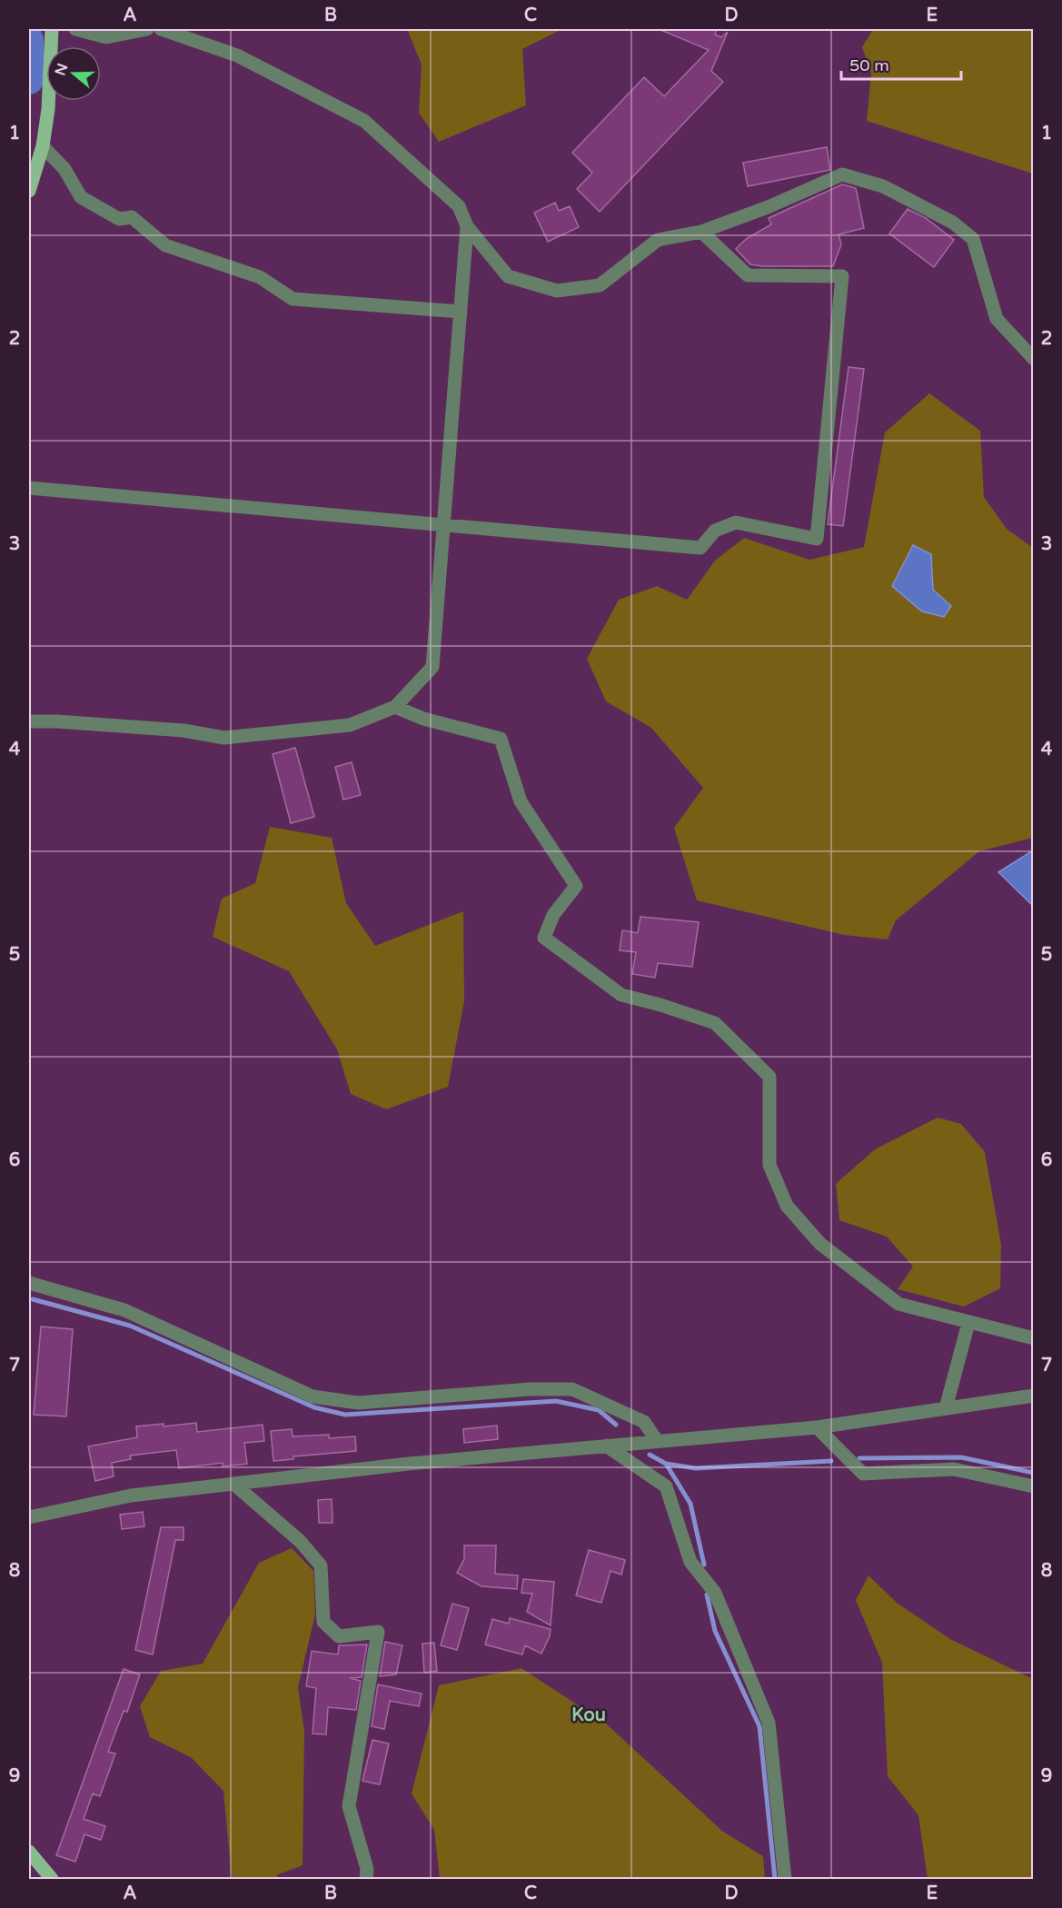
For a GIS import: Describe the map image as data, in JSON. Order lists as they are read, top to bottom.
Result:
{
  "districts": ["Kou"],
  "scale_bar": "50 m",
  "north": "left",
  "grid": {
    "columns": [
      "A",
      "B",
      "C",
      "D",
      "E"
    ],
    "rows": [
      "1",
      "2",
      "3",
      "4",
      "5",
      "6",
      "7",
      "8",
      "9"
    ]
  }
}
